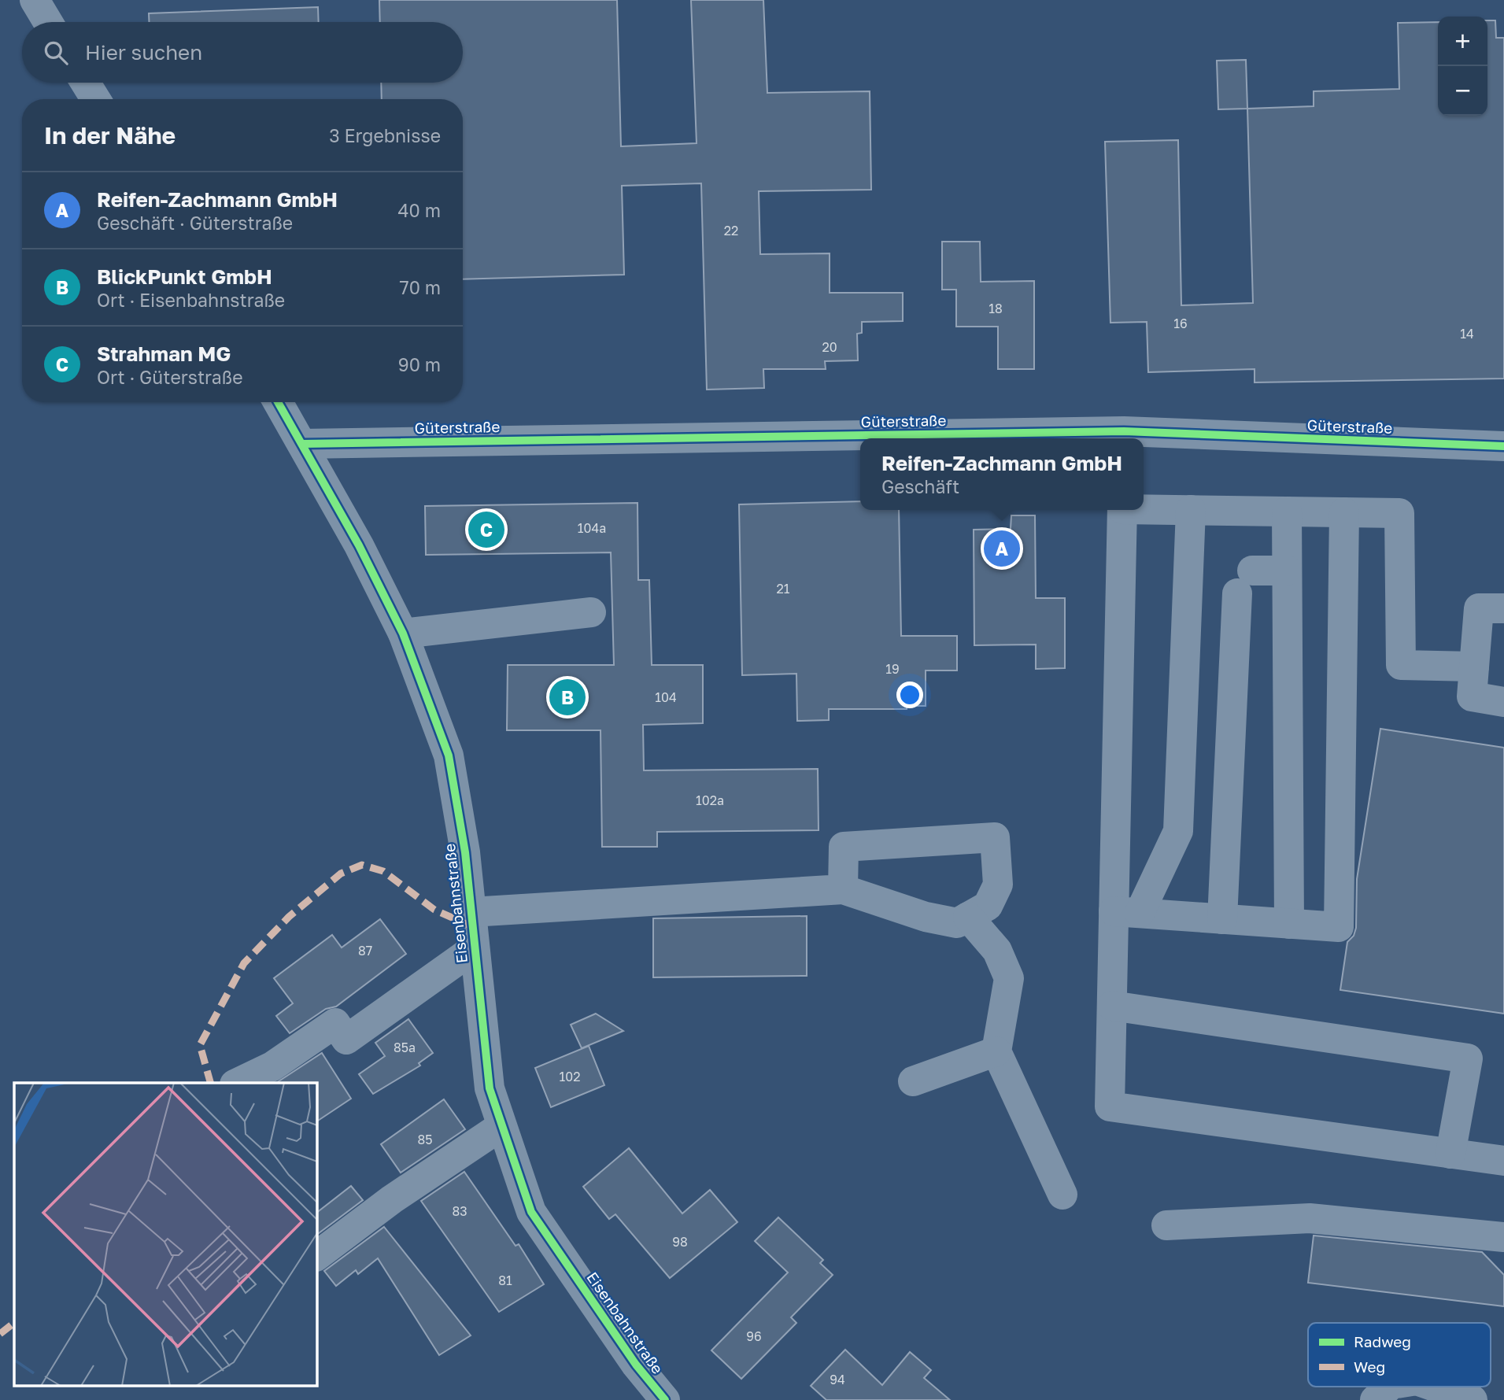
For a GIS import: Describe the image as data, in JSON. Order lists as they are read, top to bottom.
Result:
{
  "streets": {
    "street": ["Güterstraße", "Eisenbahnstraße"]
  },
  "crossings": [
    ["Güterstraße", "Eisenbahnstraße"]
  ],
  "house_numbers": [
    "22",
    "18",
    "16",
    "14",
    "20",
    "104a",
    "21",
    "19",
    "104",
    "102a",
    "87",
    "85a",
    "102",
    "85",
    "83",
    "98",
    "81",
    "96",
    "94"
  ],
  "legend": ["Radweg", "Weg"],
  "page": {
    "map_buttons": ["+", "−"],
    "search": "Hier suchen",
    "heading": ["In der Nähe", "3 Ergebnisse"],
    "list": [
      {
        "mark": "A",
        "name": "Reifen-Zachmann GmbH",
        "note": "Geschäft · Güterstraße",
        "value": "40 m"
      },
      {
        "mark": "B",
        "name": "BlickPunkt GmbH",
        "note": "Ort · Eisenbahnstraße",
        "value": "70 m"
      },
      {
        "mark": "C",
        "name": "Strahman MG",
        "note": "Ort · Güterstraße",
        "value": "90 m"
      }
    ],
    "popup": ["Reifen-Zachmann GmbH", "Geschäft"],
    "pins": ["C", "A", "B"]
  }
}
